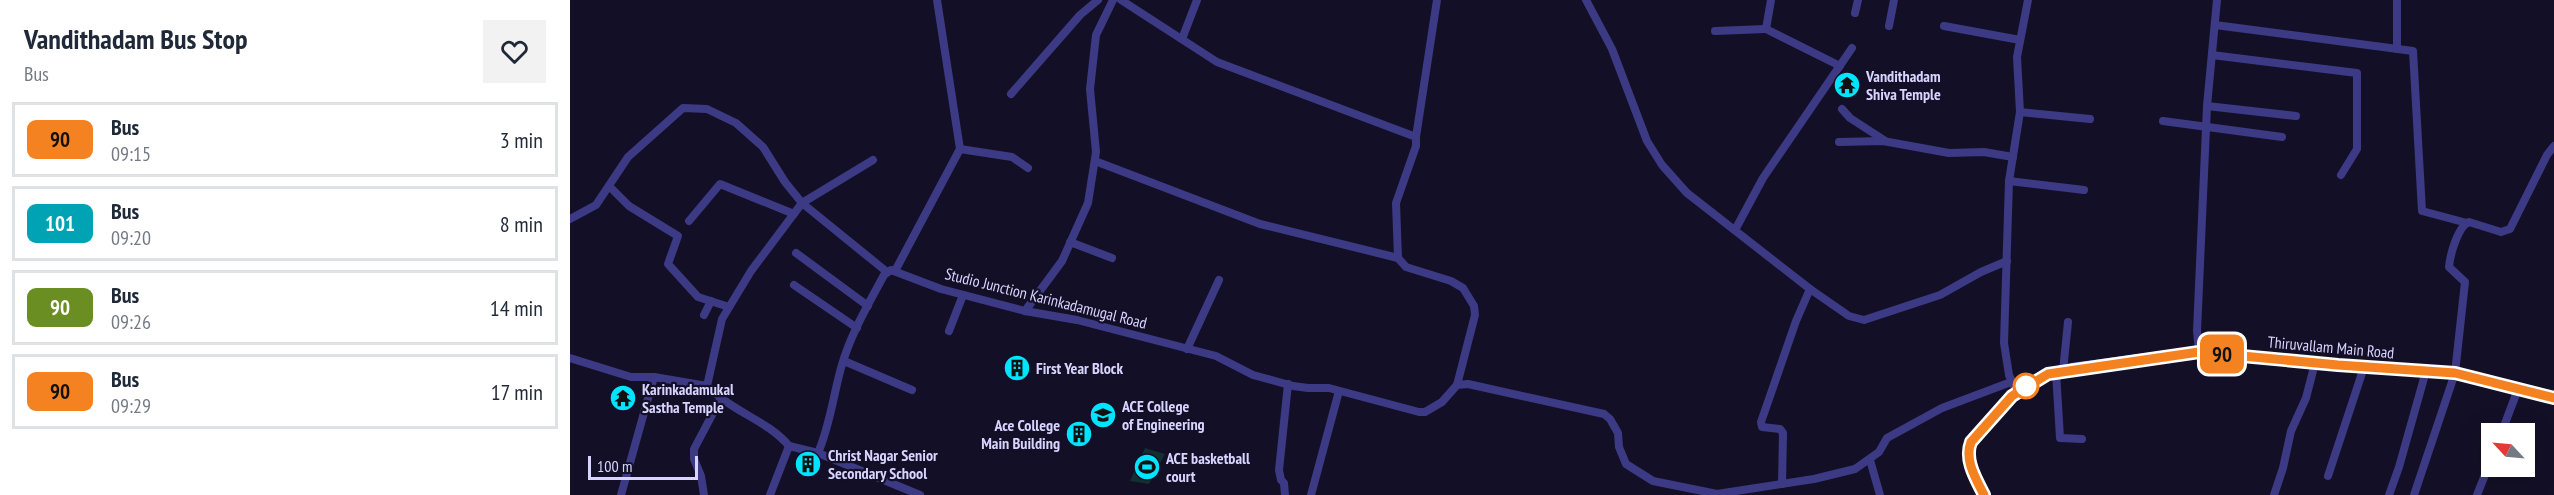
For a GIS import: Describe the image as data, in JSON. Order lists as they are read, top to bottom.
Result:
{
  "streets": {
    "main road": ["Thiruvallam Main Road"],
    "street": ["Studio Junction Karinkadamugal Road"]
  },
  "places": {
    "temple": ["Vandithadam Shiva Temple", "Karinkadamukal Sastha Temple"],
    "building": ["First Year Block", "Ace College Main Building", "Christ Nagar Senior Secondary School"],
    "school or university": ["ACE College of Engineering"],
    "sports": ["ACE basketball court"]
  },
  "lines": ["bus line 90"],
  "scale_bar": "100 m",
  "north": "top left",
  "page": {
    "heading": ["Vandithadam Bus Stop", "Bus"],
    "on_map": "90",
    "list": [
      {
        "mark": "90",
        "name": "Bus",
        "note": "09:15",
        "value": "3 min"
      },
      {
        "mark": "101",
        "name": "Bus",
        "note": "09:20",
        "value": "8 min"
      },
      {
        "mark": "90",
        "name": "Bus",
        "note": "09:26",
        "value": "14 min"
      },
      {
        "mark": "90",
        "name": "Bus",
        "note": "09:29",
        "value": "17 min"
      }
    ],
    "scale": "100 m"
  }
}
